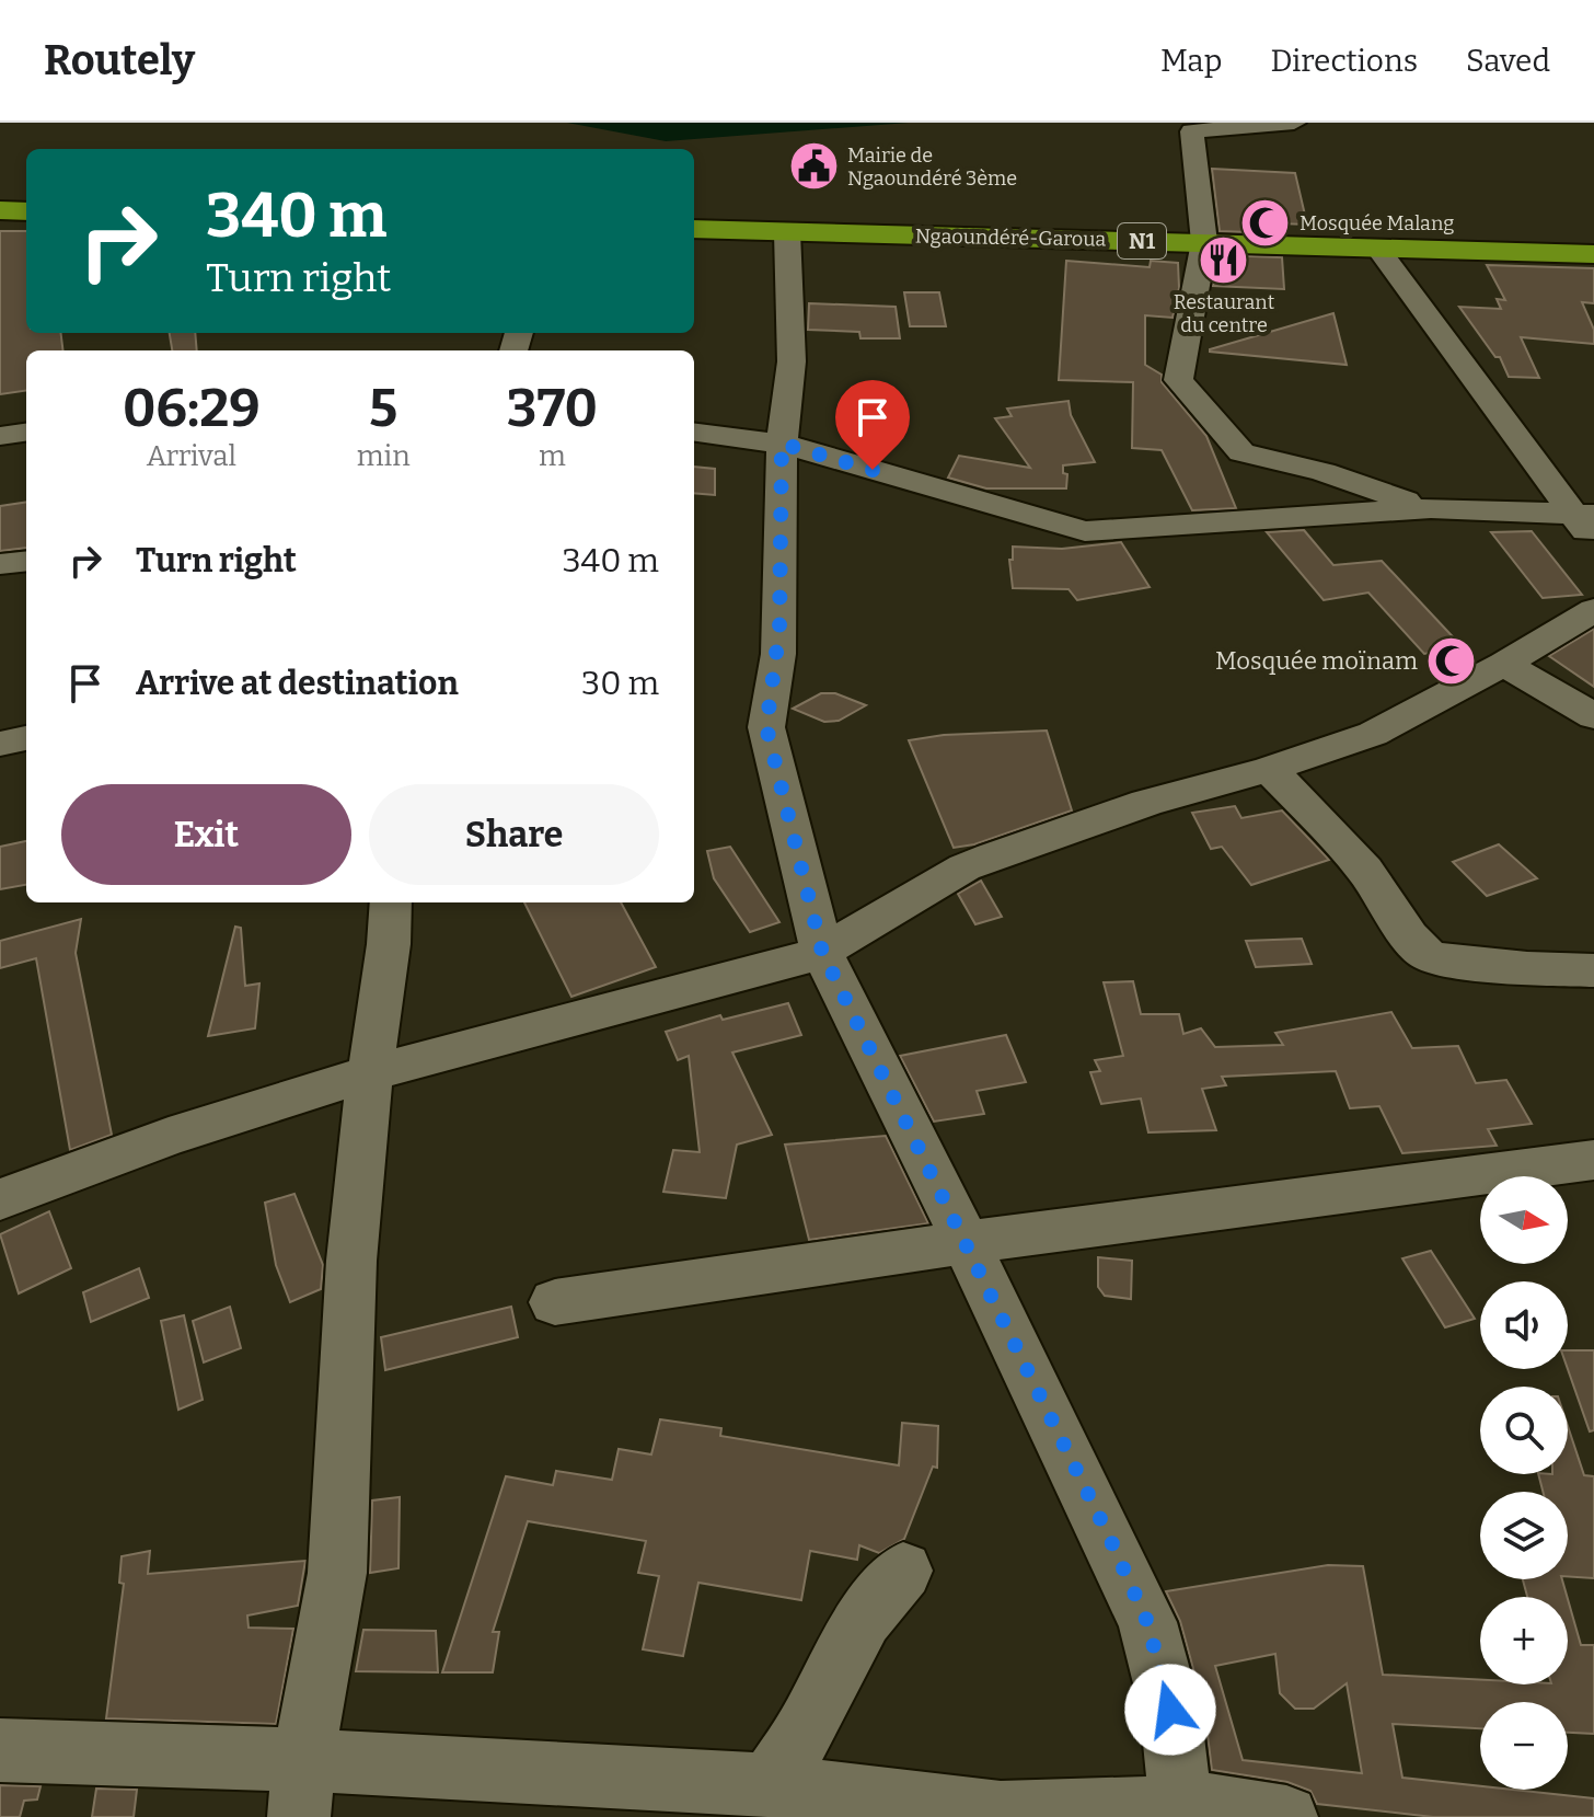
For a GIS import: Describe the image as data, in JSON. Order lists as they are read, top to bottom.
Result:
{
  "streets": {
    "highway": ["Ngaoundéré-Garoua", "N1"]
  },
  "places": {
    "public building": ["Mairie de Ngaoundéré 3ème"],
    "mosque": ["Mosquée Malang", "Mosquée moïnam"],
    "restaurant": ["Restaurant du centre"]
  },
  "north": "right",
  "page": {
    "header": "Routely",
    "nav": ["Map", "Directions", "Saved"],
    "turn": ["340 m", "Turn right"],
    "eta": [
      "06:29",
      "Arrival",
      "5",
      "min",
      "370",
      "m"
    ],
    "list": [
      {
        "name": "Turn right",
        "value": "340 m"
      },
      {
        "name": "Arrive at destination",
        "value": "30 m"
      }
    ],
    "buttons": ["Exit", "Share"],
    "map_buttons": ["+", "−"]
  }
}
